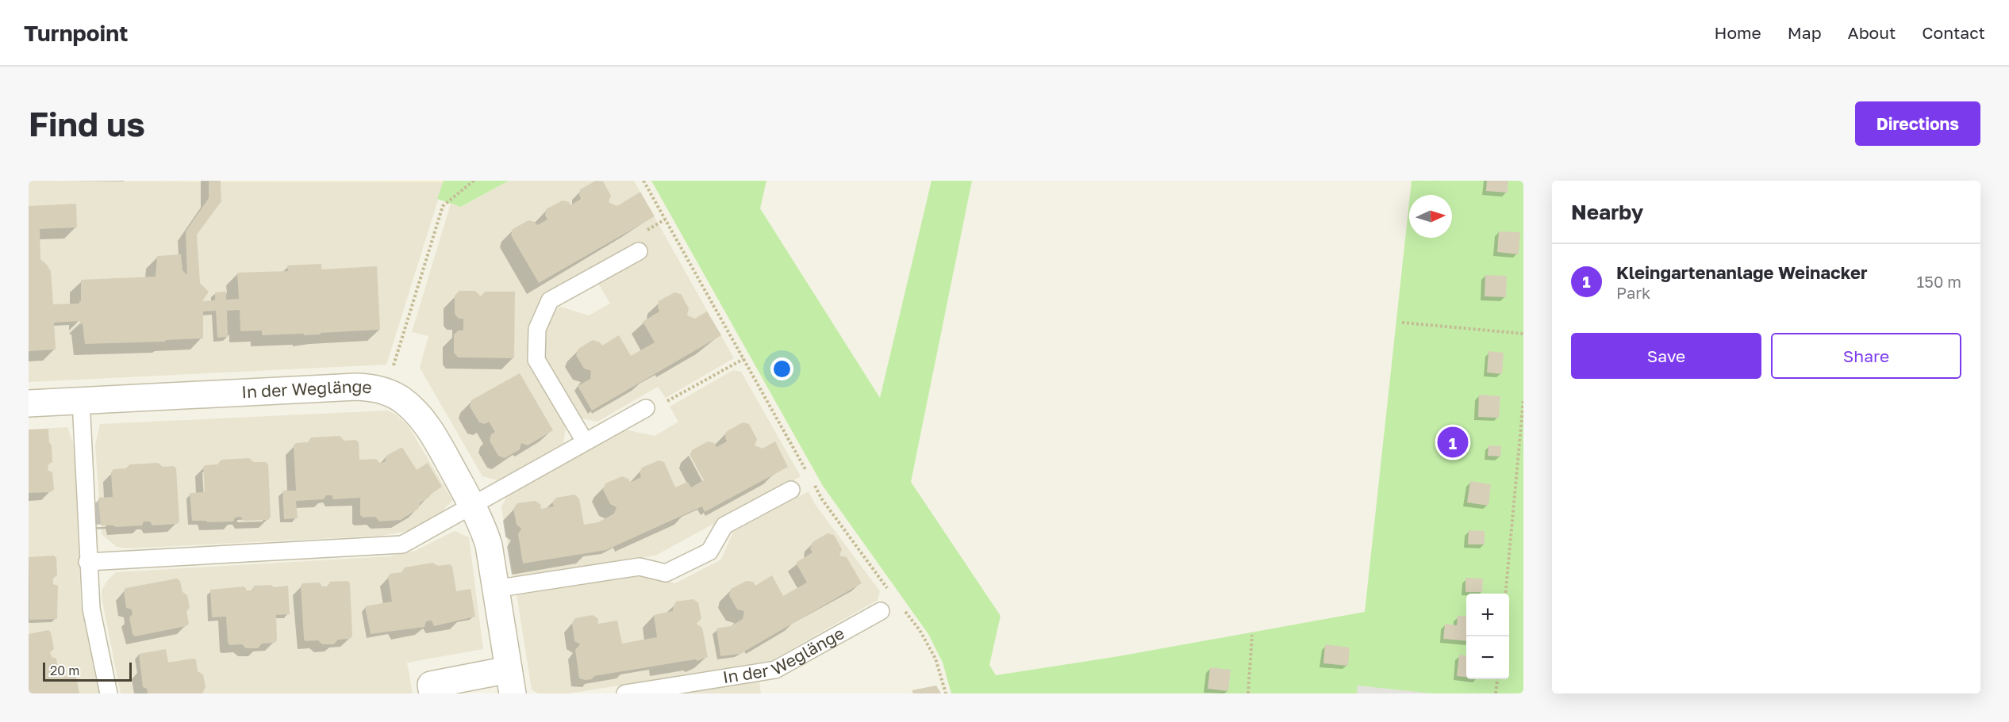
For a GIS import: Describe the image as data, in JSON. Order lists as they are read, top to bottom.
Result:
{
  "streets": {
    "street": ["In der Weglänge"]
  },
  "scale_bar": "20 m",
  "north": "right",
  "page": {
    "header": "Turnpoint",
    "nav": [
      "Home",
      "Map",
      "About",
      "Contact"
    ],
    "buttons": [
      "Directions",
      ["Save", "Share"]
    ],
    "title": "Find us",
    "heading": "Nearby",
    "list": [
      {
        "mark": "1",
        "name": "Kleingartenanlage Weinacker",
        "note": "Park",
        "value": "150 m"
      }
    ],
    "pins": "1",
    "map_buttons": ["+", "−"],
    "scale": "20 m"
  }
}
